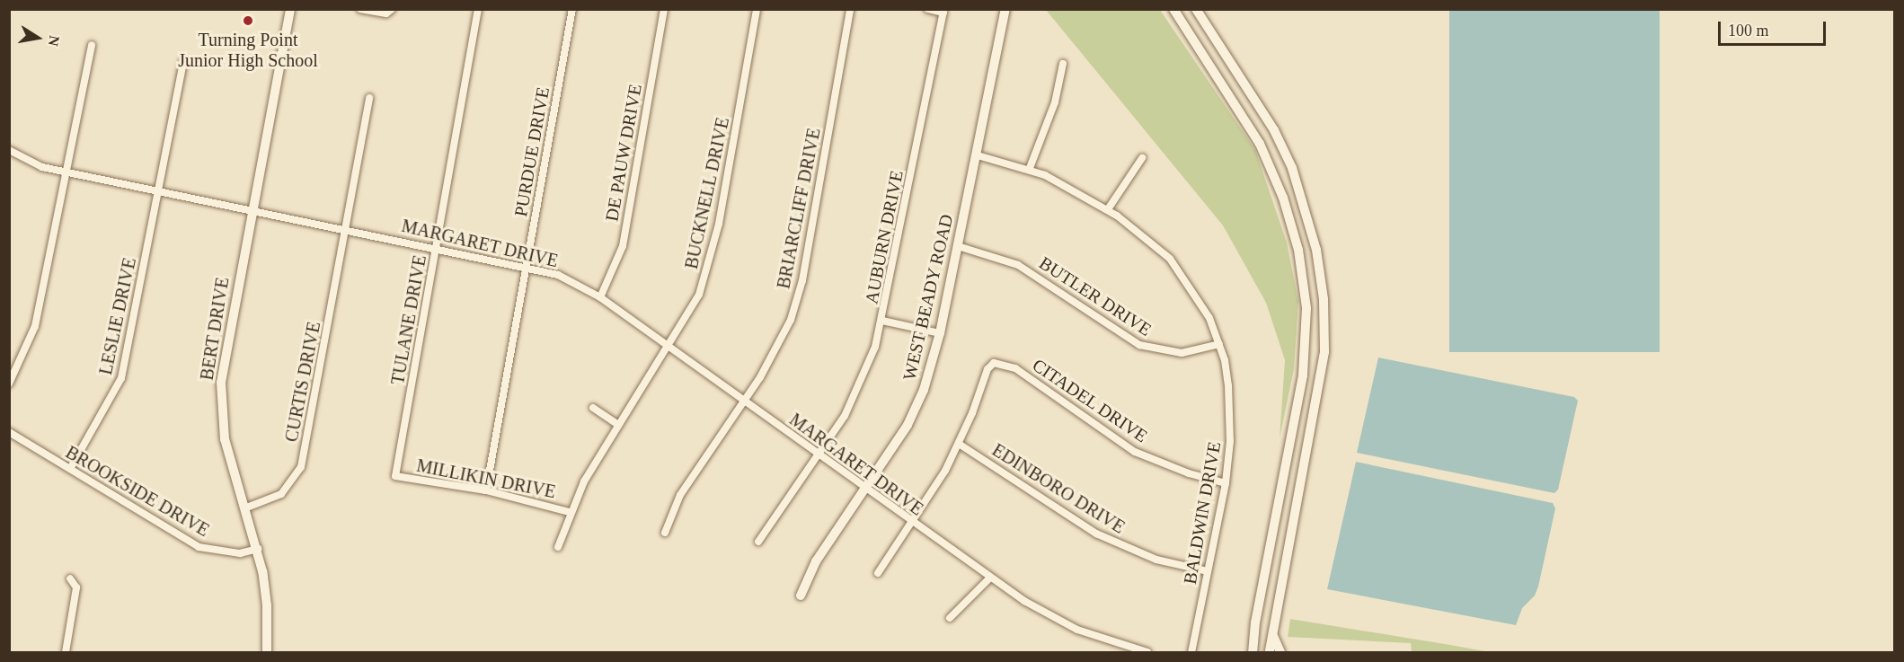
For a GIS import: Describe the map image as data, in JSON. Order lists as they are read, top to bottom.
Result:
{
  "streets": {
    "main road": ["WEST BEADY ROAD", "BERT DRIVE"],
    "street": [
      "PURDUE DRIVE",
      "DE PAUW DRIVE",
      "BUCKNELL DRIVE",
      "BRIARCLIFF DRIVE",
      "AUBURN DRIVE",
      "MARGARET DRIVE",
      "BUTLER DRIVE",
      "LESLIE DRIVE",
      "TULANE DRIVE",
      "CURTIS DRIVE",
      "CITADEL DRIVE",
      "MILLIKIN DRIVE",
      "EDINBORO DRIVE",
      "BROOKSIDE DRIVE",
      "BALDWIN DRIVE"
    ]
  },
  "crossings": [
    ["PURDUE DRIVE", "MARGARET DRIVE"],
    ["PURDUE DRIVE", "MILLIKIN DRIVE"],
    ["DE PAUW DRIVE", "MARGARET DRIVE"],
    ["BUCKNELL DRIVE", "MARGARET DRIVE"],
    ["BUCKNELL DRIVE", "MILLIKIN DRIVE"],
    ["BRIARCLIFF DRIVE", "MARGARET DRIVE"],
    ["AUBURN DRIVE", "MARGARET DRIVE"],
    ["MARGARET DRIVE", "WEST BEADY ROAD"],
    ["MARGARET DRIVE", "LESLIE DRIVE"],
    ["MARGARET DRIVE", "TULANE DRIVE"],
    ["MARGARET DRIVE", "BERT DRIVE"],
    ["MARGARET DRIVE", "CURTIS DRIVE"],
    ["BUTLER DRIVE", "WEST BEADY ROAD"],
    ["BUTLER DRIVE", "BALDWIN DRIVE"],
    ["WEST BEADY ROAD", "BALDWIN DRIVE"],
    ["LESLIE DRIVE", "BROOKSIDE DRIVE"],
    ["TULANE DRIVE", "MILLIKIN DRIVE"],
    ["BERT DRIVE", "CURTIS DRIVE"],
    ["BERT DRIVE", "BROOKSIDE DRIVE"],
    ["CITADEL DRIVE", "EDINBORO DRIVE"],
    ["CITADEL DRIVE", "BALDWIN DRIVE"],
    ["EDINBORO DRIVE", "BALDWIN DRIVE"]
  ],
  "places": ["Turning Point Junior High School"],
  "scale_bar": "100 m",
  "north": "right"
}
